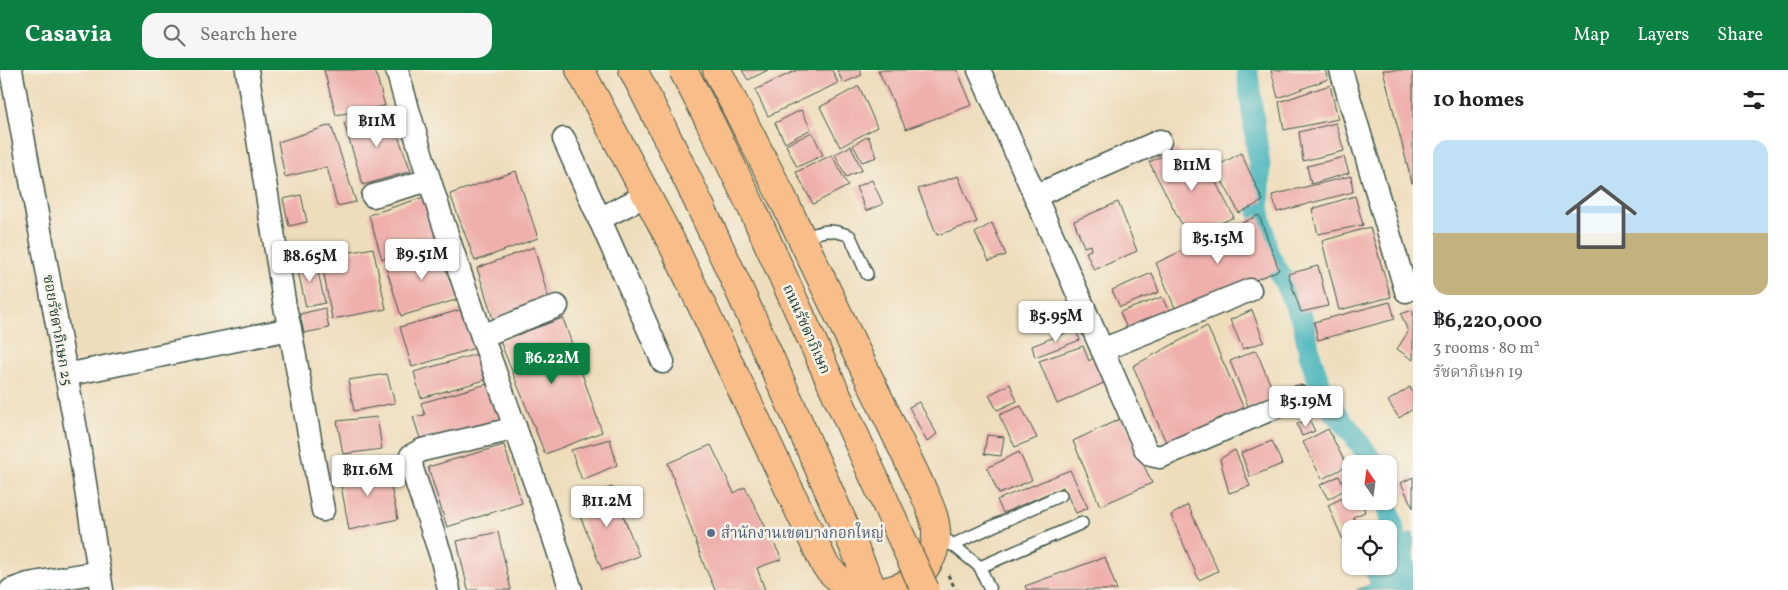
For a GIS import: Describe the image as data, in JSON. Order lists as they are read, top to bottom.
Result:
{
  "streets": {
    "main road": ["ถนนรัชดาภิเษก"],
    "street": ["ซอยรัชดาภิเษก 25"]
  },
  "places": ["สำนักงานเขตบางกอกใหญ่"],
  "north": "top",
  "page": {
    "header": "Casavia",
    "search": "Search here",
    "nav": ["Map", "Layers", "Share"],
    "heading": "10 homes",
    "price": [
      "฿11M",
      "฿11M",
      "฿5.15M",
      "฿9.51M",
      "฿8.65M",
      "฿5.95M",
      "฿6.22M",
      "฿5.19M",
      "฿11.6M",
      "฿11.2M"
    ],
    "list": [
      {
        "name": "฿6,220,000",
        "note": "3 rooms · 80 m² · รัชดาภิเษก 19"
      }
    ]
  }
}
